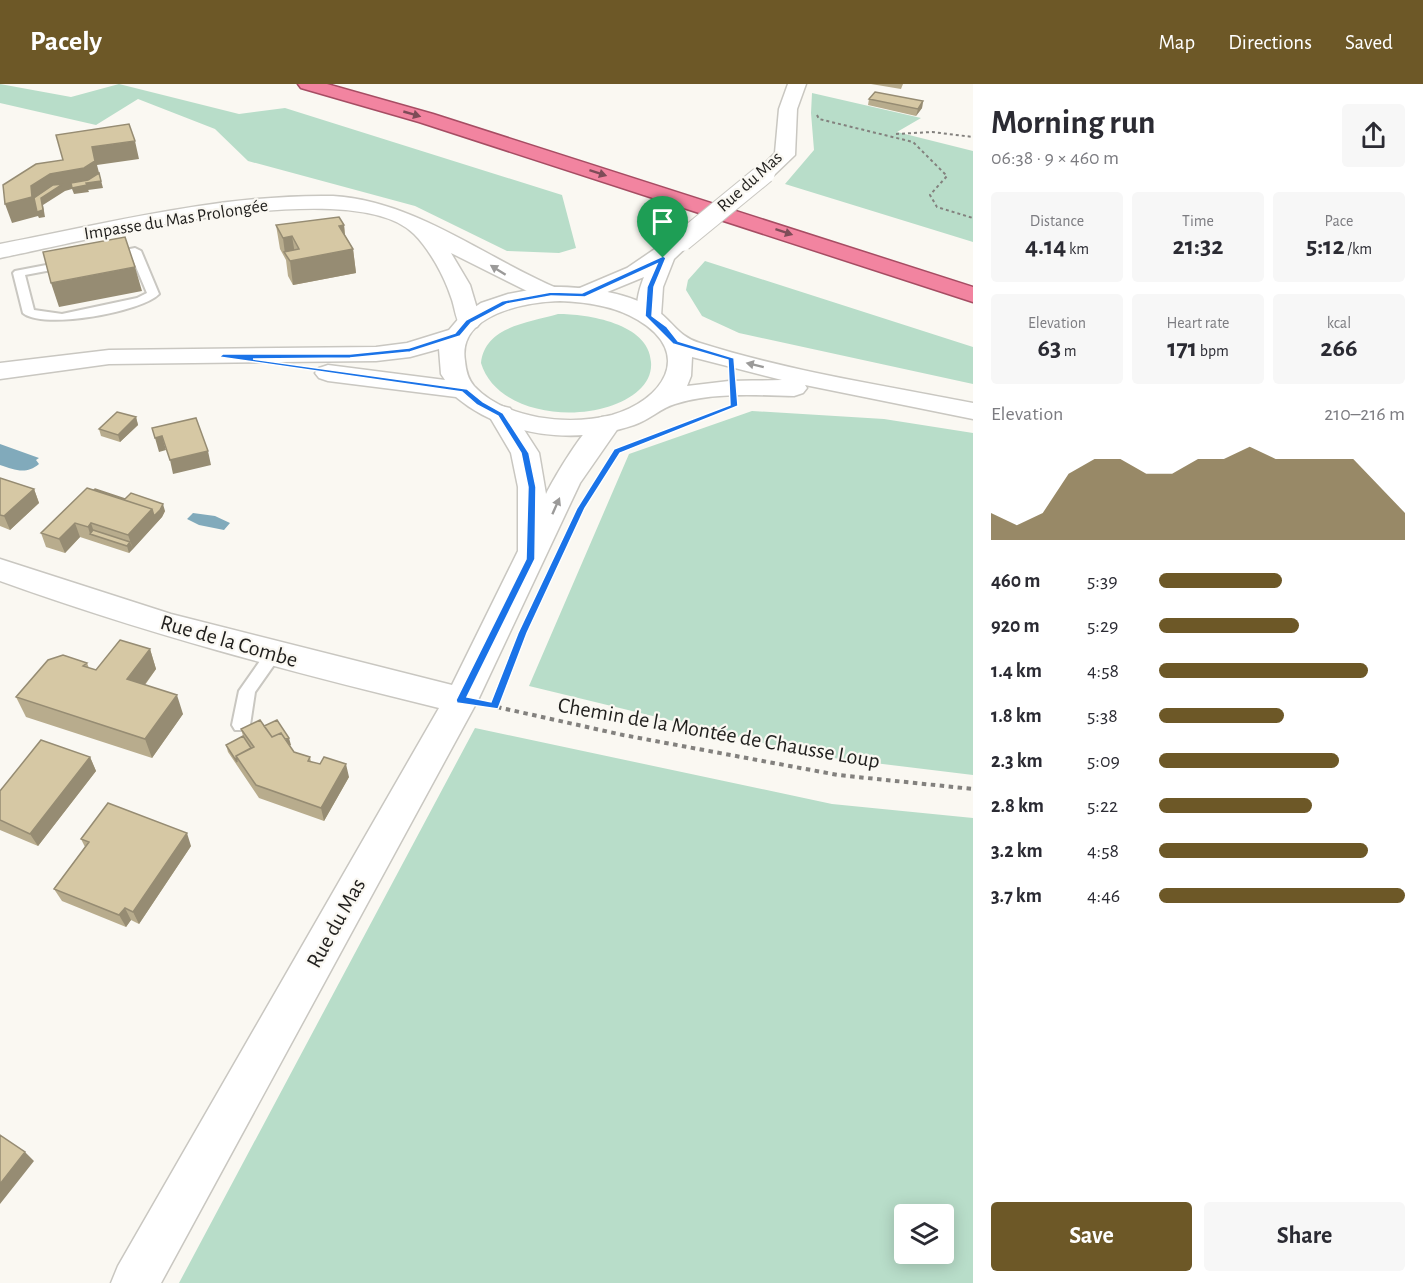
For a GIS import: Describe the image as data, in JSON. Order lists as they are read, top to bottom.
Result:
{
  "streets": {
    "street": ["Rue du Mas", "Impasse du Mas Prolongée", "Rue de la Combe"],
    "path": ["Chemin de la Montée de Chausse Loup"]
  },
  "crossings": [
    ["Rue du Mas", "Impasse du Mas Prolongée"],
    ["Rue du Mas", "Rue de la Combe"],
    ["Rue du Mas", "Chemin de la Montée de Chausse Loup"],
    ["Rue de la Combe", "Chemin de la Montée de Chausse Loup"]
  ],
  "page": {
    "header": "Pacely",
    "nav": ["Map", "Directions", "Saved"],
    "heading": ["Morning run", "06:38 · 9 × 460 m"],
    "stats": [
      ["Distance", "4.14 km"],
      ["Time", "21:32"],
      ["Pace", "5:12 /km"],
      ["Elevation", "63 m"],
      ["Heart rate", "171 bpm"],
      ["kcal", "266"]
    ],
    "chart": ["Elevation", "210–216 m"],
    "list": [
      {
        "name": "460 m",
        "note": "5:39"
      },
      {
        "name": "920 m",
        "note": "5:29"
      },
      {
        "name": "1.4 km",
        "note": "4:58"
      },
      {
        "name": "1.8 km",
        "note": "5:38"
      },
      {
        "name": "2.3 km",
        "note": "5:09"
      },
      {
        "name": "2.8 km",
        "note": "5:22"
      },
      {
        "name": "3.2 km",
        "note": "4:58"
      },
      {
        "name": "3.7 km",
        "note": "4:46"
      }
    ],
    "buttons": ["Save", "Share"]
  }
}
